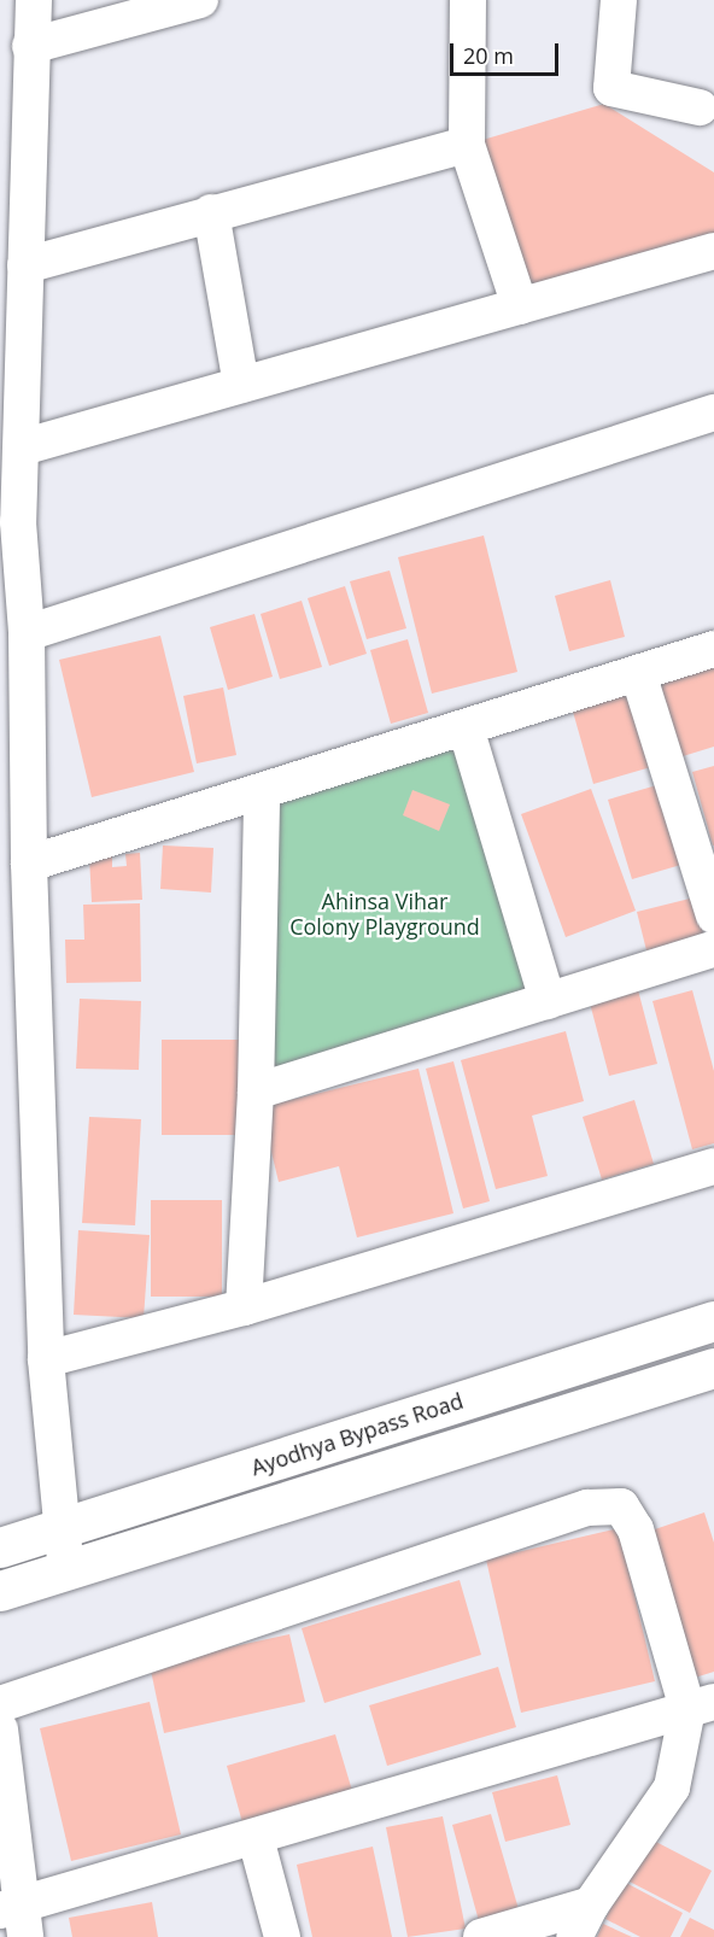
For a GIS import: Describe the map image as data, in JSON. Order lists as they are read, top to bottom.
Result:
{
  "streets": {
    "main road": ["Ayodhya Bypass Road"]
  },
  "parks": ["Ahinsa Vihar Colony Playground"],
  "scale_bar": "20 m"
}
